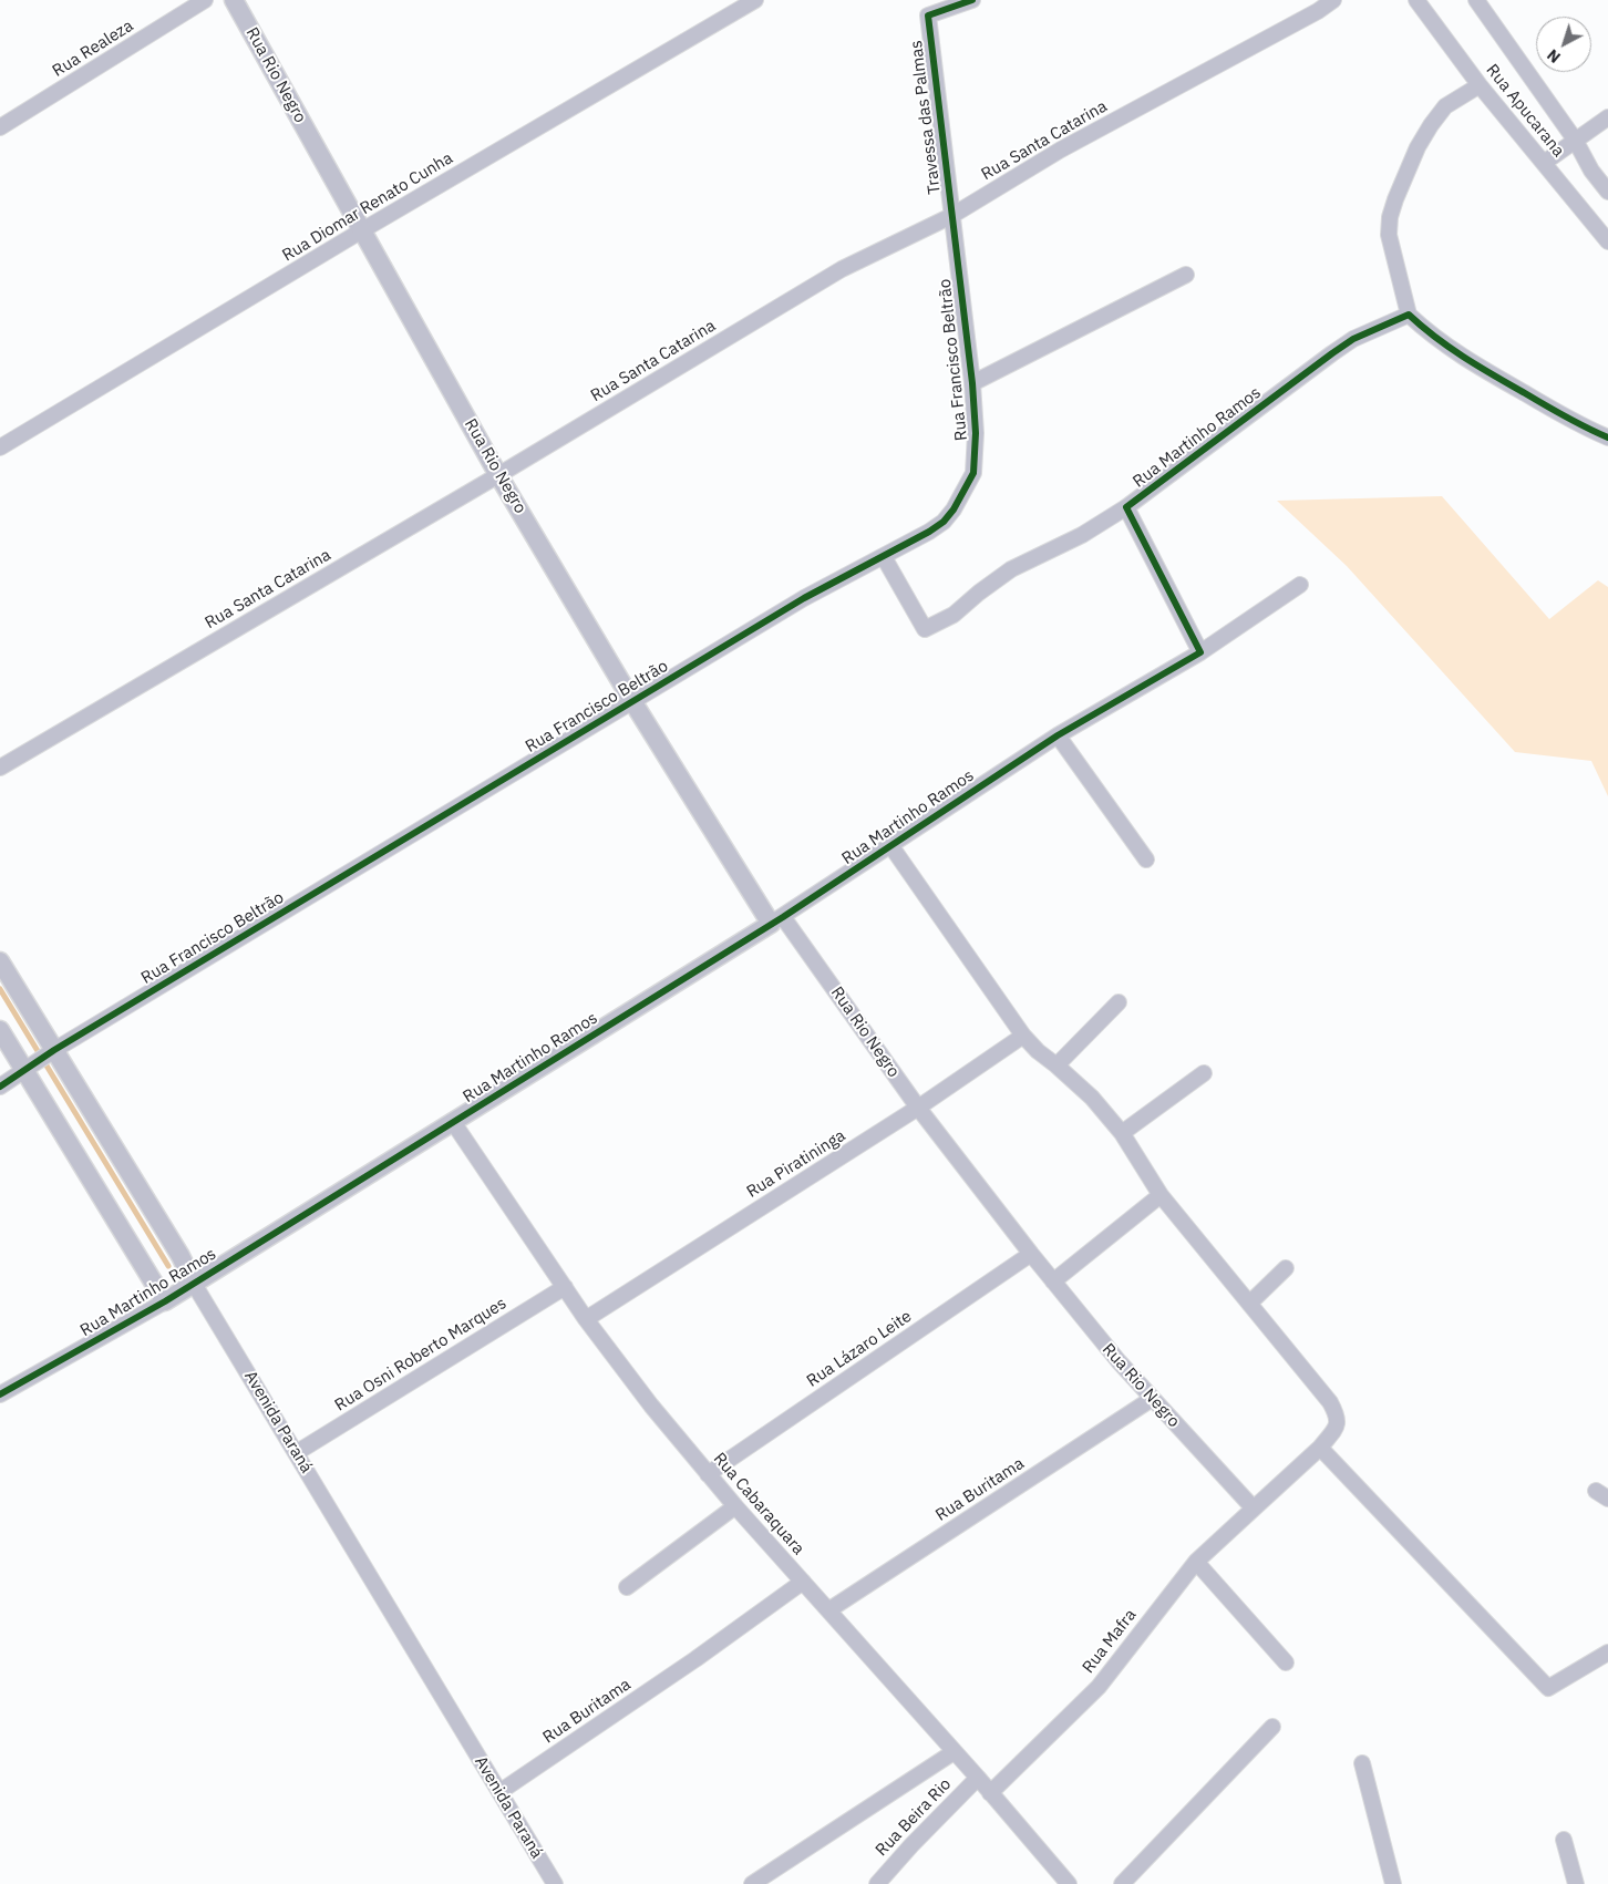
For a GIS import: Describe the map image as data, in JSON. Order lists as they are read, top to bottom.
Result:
{
  "streets": {
    "street": [
      "Rua Realeza",
      "Rua Rio Negro",
      "Rua Apucarana",
      "Travessa das Palmas",
      "Rua Santa Catarina",
      "Rua Diomar Renato Cunha",
      "Rua Francisco Beltrão",
      "Rua Martinho Ramos",
      "Rua Piratininga",
      "Rua Lázaro Leite",
      "Rua Osni Roberto Marques",
      "Avenida Paraná",
      "Rua Buritama",
      "Rua Cabaraquara",
      "Rua Mafra",
      "Rua Beira Rio"
    ]
  },
  "crossings": [
    ["Rua Rio Negro", "Rua Santa Catarina"],
    ["Rua Rio Negro", "Rua Diomar Renato Cunha"],
    ["Rua Rio Negro", "Rua Francisco Beltrão"],
    ["Rua Rio Negro", "Rua Martinho Ramos"],
    ["Rua Rio Negro", "Rua Piratininga"],
    ["Rua Rio Negro", "Rua Lázaro Leite"],
    ["Rua Rio Negro", "Rua Buritama"],
    ["Rua Rio Negro", "Rua Mafra"],
    ["Travessa das Palmas", "Rua Santa Catarina"],
    ["Travessa das Palmas", "Rua Francisco Beltrão"],
    ["Rua Santa Catarina", "Rua Francisco Beltrão"],
    ["Rua Francisco Beltrão", "Avenida Paraná"],
    ["Rua Martinho Ramos", "Avenida Paraná"],
    ["Rua Martinho Ramos", "Rua Cabaraquara"],
    ["Rua Piratininga", "Rua Cabaraquara"],
    ["Rua Lázaro Leite", "Rua Cabaraquara"],
    ["Rua Osni Roberto Marques", "Avenida Paraná"],
    ["Rua Osni Roberto Marques", "Rua Cabaraquara"],
    ["Avenida Paraná", "Rua Buritama"],
    ["Rua Buritama", "Rua Cabaraquara"],
    ["Rua Cabaraquara", "Rua Mafra"],
    ["Rua Cabaraquara", "Rua Beira Rio"]
  ],
  "north": "bottom left"
}
